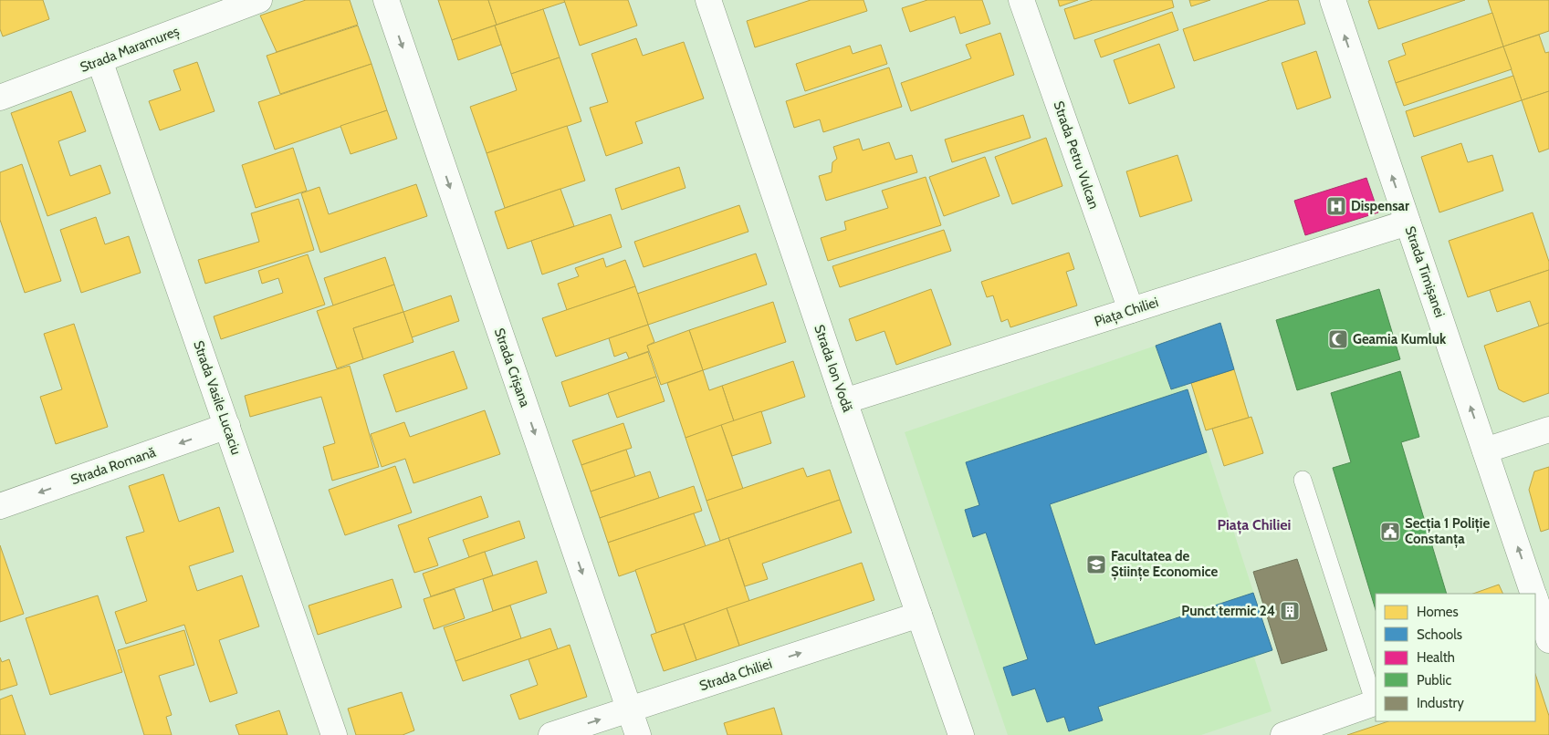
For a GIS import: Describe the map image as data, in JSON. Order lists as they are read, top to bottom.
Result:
{
  "streets": {
    "street": [
      "Strada Maramureș",
      "Strada Petru Vulcan",
      "Strada Timișanei",
      "Piața Chiliei",
      "Strada Crișana",
      "Strada Ion Vodă",
      "Strada Vasile Lucaciu",
      "Strada Romană",
      "Strada Chiliei"
    ]
  },
  "crossings": [
    ["Strada Maramureș", "Strada Vasile Lucaciu"],
    ["Strada Petru Vulcan", "Piața Chiliei"],
    ["Strada Timișanei", "Piața Chiliei"],
    ["Piața Chiliei", "Strada Ion Vodă"],
    ["Strada Crișana", "Strada Chiliei"],
    ["Strada Ion Vodă", "Strada Chiliei"],
    ["Strada Vasile Lucaciu", "Strada Romană"]
  ],
  "one_way": [
    "Strada Timișanei",
    "Strada Crișana",
    "Strada Romană",
    "Strada Chiliei"
  ],
  "districts": ["Piața Chiliei"],
  "places": {
    "hospital": ["Dispensar"],
    "mosque": ["Geamia Kumluk"],
    "public building": ["Secția 1 Poliție Constanța"],
    "school or university": ["Facultatea de Științe Economice"],
    "building": ["Punct termic 24"]
  },
  "legend": [
    "Homes",
    "Schools",
    "Health",
    "Public",
    "Industry"
  ]
}
